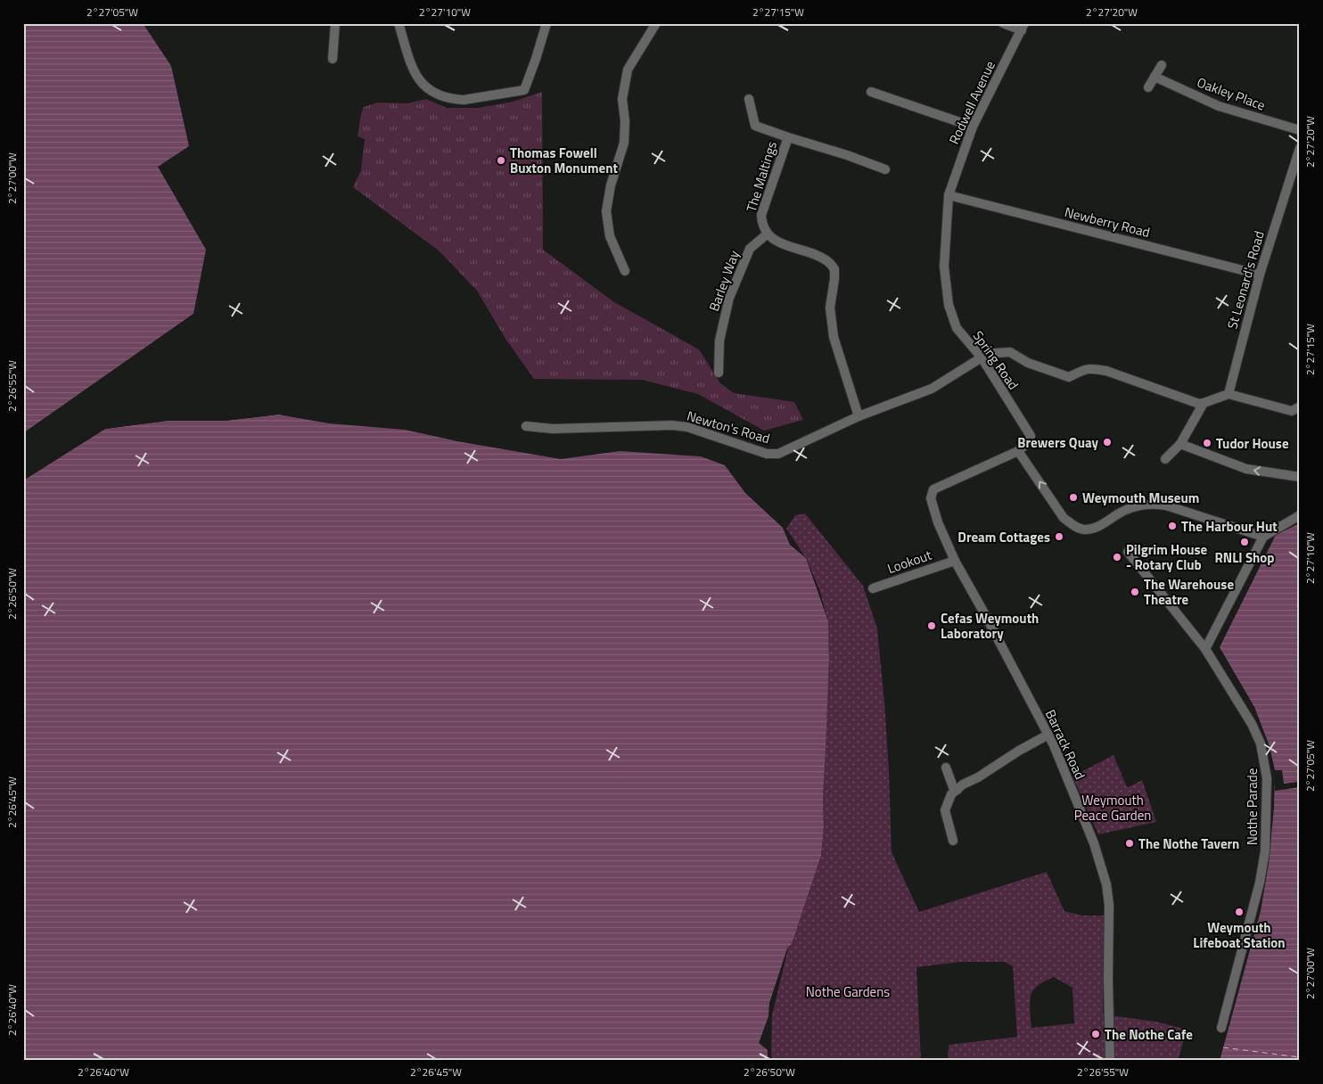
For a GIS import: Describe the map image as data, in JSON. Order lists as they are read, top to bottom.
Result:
{
  "streets": {
    "street": [
      "Oakley Place",
      "Rodwell Avenue",
      "The Maltings",
      "Newberry Road",
      "St Leonard's Road",
      "Barley Way",
      "Spring Road",
      "Newton's Road",
      "Lookout",
      "Barrack Road",
      "Nothe Parade"
    ]
  },
  "crossings": [
    ["Rodwell Avenue", "Newberry Road"],
    ["Rodwell Avenue", "Spring Road"],
    ["The Maltings", "Barley Way"],
    ["Newberry Road", "St Leonard's Road"],
    ["Newberry Road", "Spring Road"],
    ["Spring Road", "Newton's Road"],
    ["Spring Road", "Barrack Road"],
    ["Lookout", "Barrack Road"]
  ],
  "parks": ["Weymouth Peace Garden", "Nothe Gardens"],
  "places": [
    "Thomas Fowell Buxton Monument",
    "Brewers Quay",
    "Tudor House",
    "Weymouth Museum",
    "The Harbour Hut",
    "Dream Cottages",
    "RNLI Shop",
    "Pilgrim House - Rotary Club",
    "The Warehouse Theatre",
    "Cefas Weymouth Laboratory",
    "The Nothe Tavern",
    "Weymouth Lifeboat Station",
    "The Nothe Cafe"
  ],
  "coordinates": [
    "2°27'05\"W",
    "2°27'10\"W",
    "2°27'15\"W",
    "2°27'20\"W",
    "2°27'00\"W",
    "2°26'55\"W",
    "2°26'50\"W",
    "2°26'45\"W",
    "2°26'40\"W"
  ]
}
